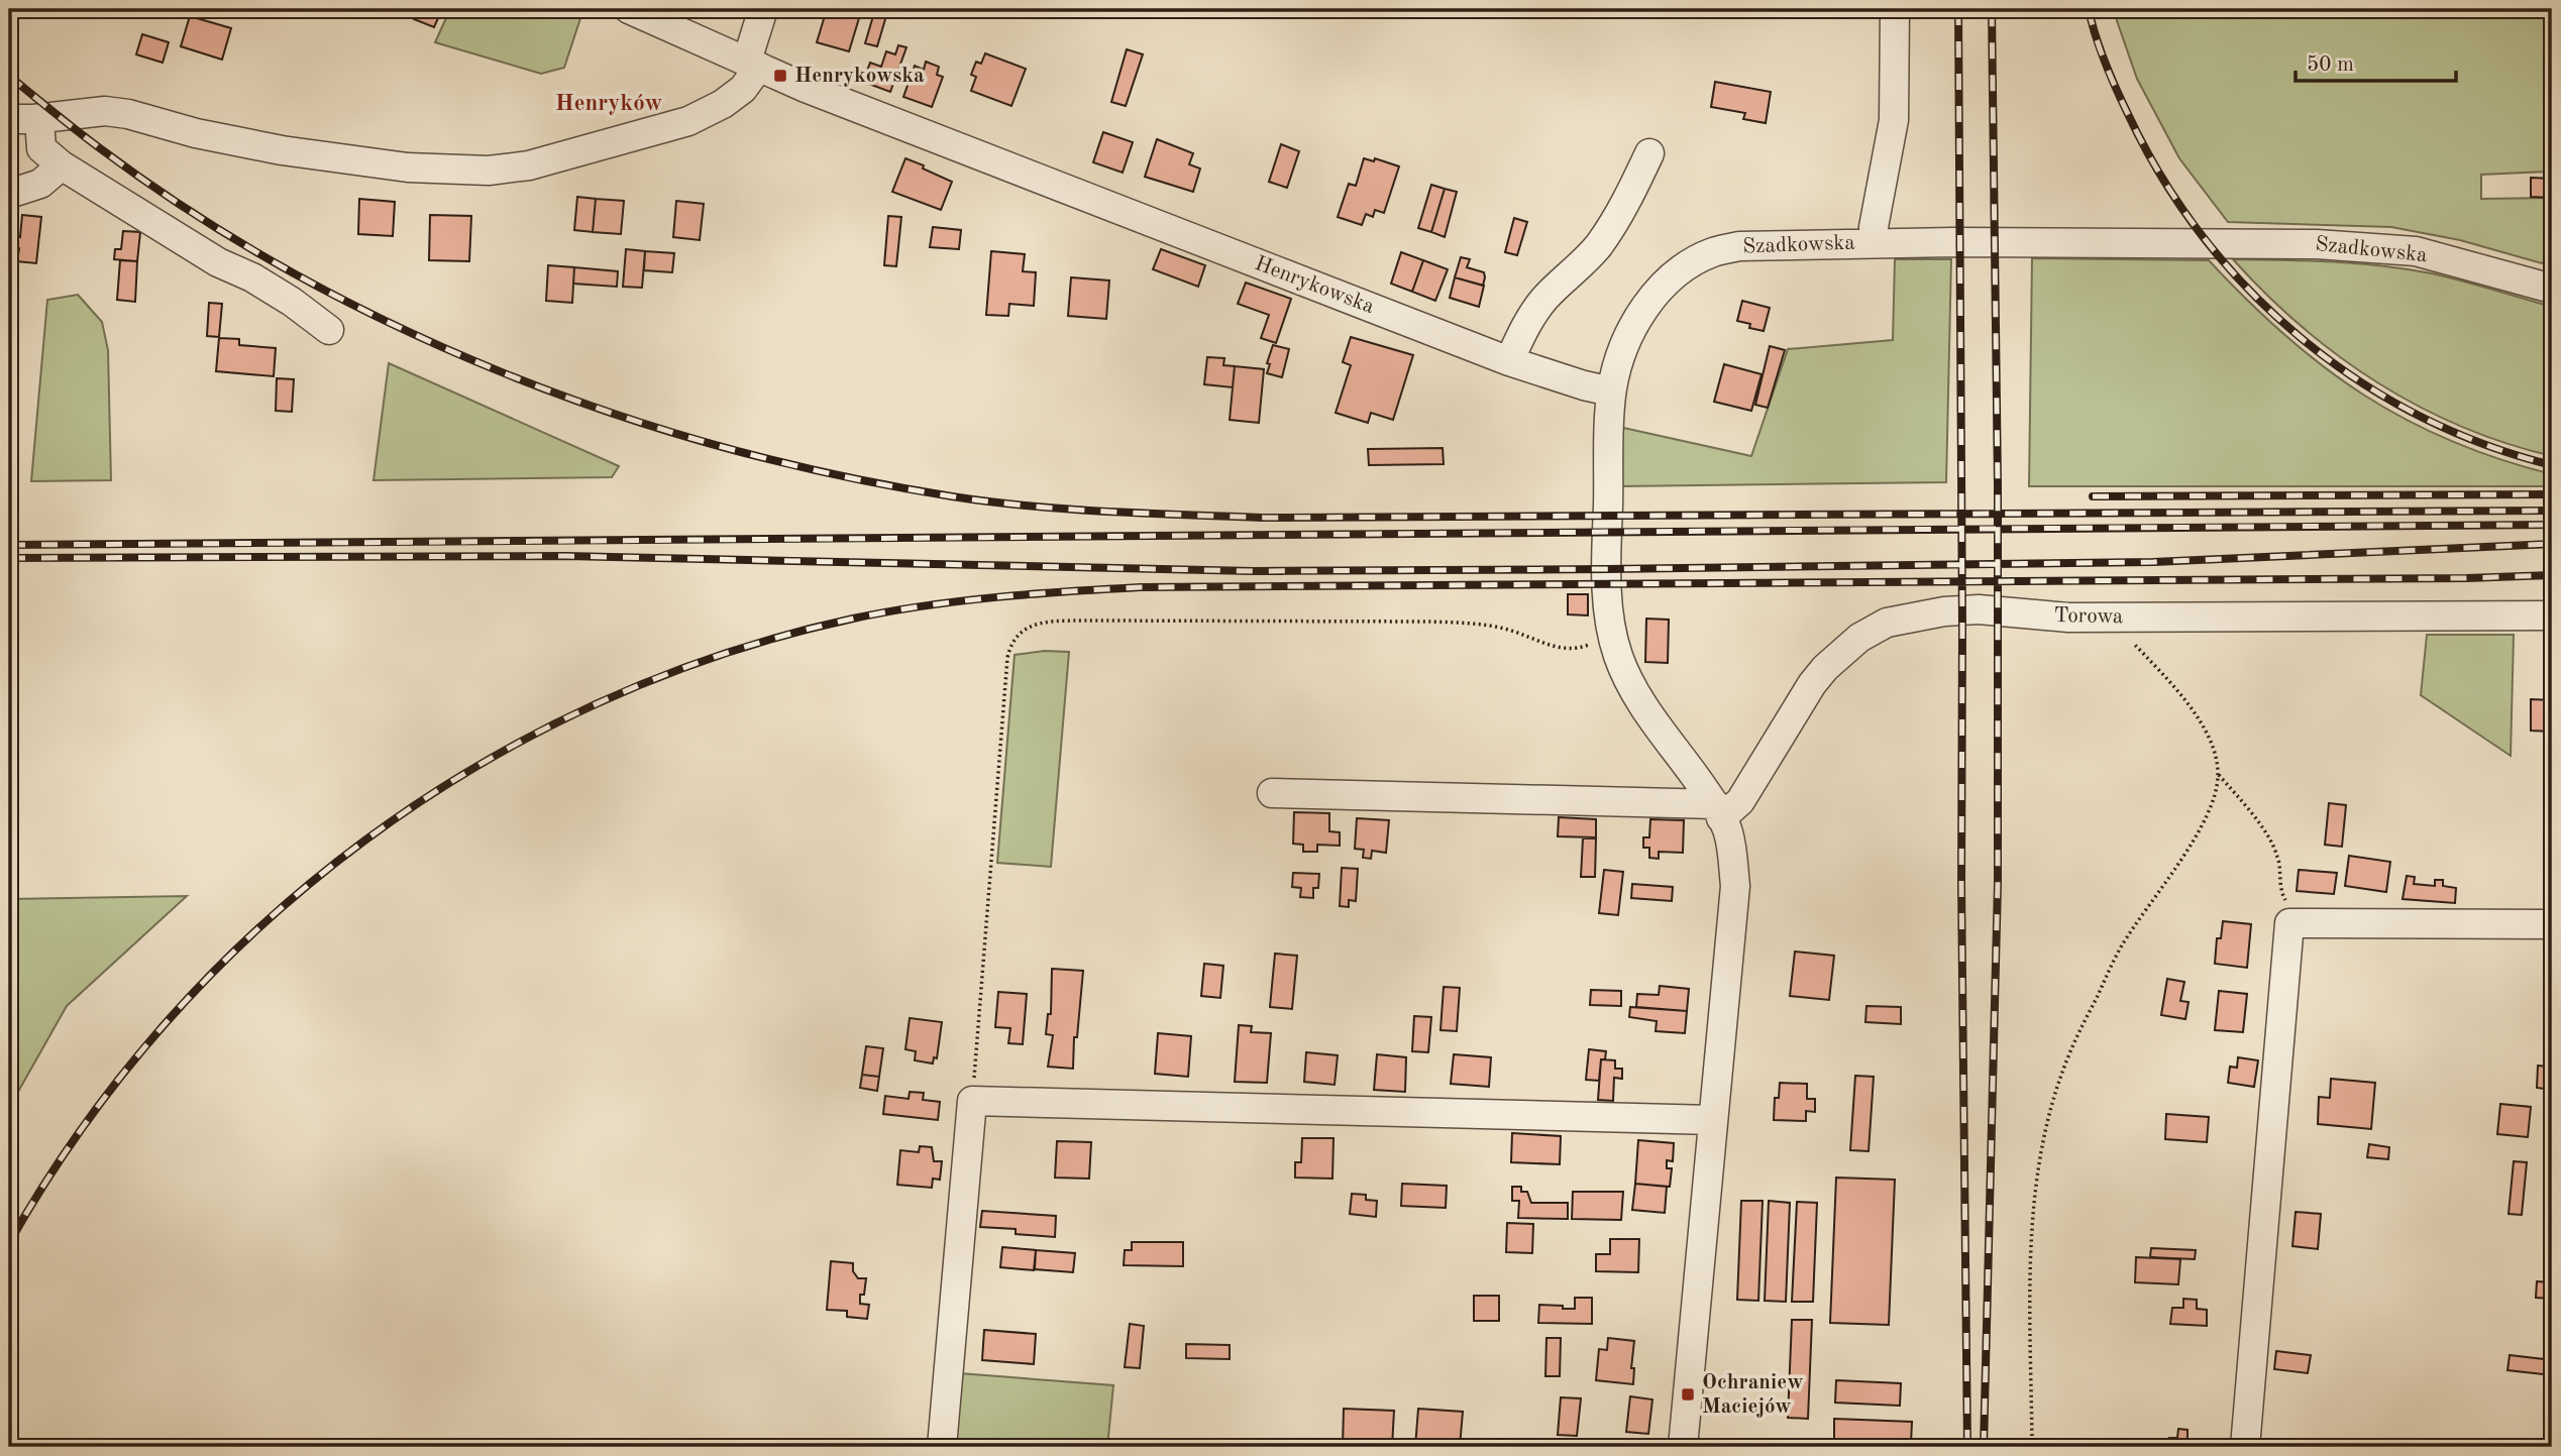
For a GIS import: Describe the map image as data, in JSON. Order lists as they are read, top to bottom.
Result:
{
  "streets": {
    "street": ["Szadkowska", "Henrykowska", "Torowa"]
  },
  "crossings": [
    ["Szadkowska", "Henrykowska"],
    ["Szadkowska", "Torowa"]
  ],
  "districts": ["Henryków"],
  "places": {
    "transit": ["Henrykowska", "Ochraniew Maciejów"]
  },
  "scale_bar": "50 m"
}
